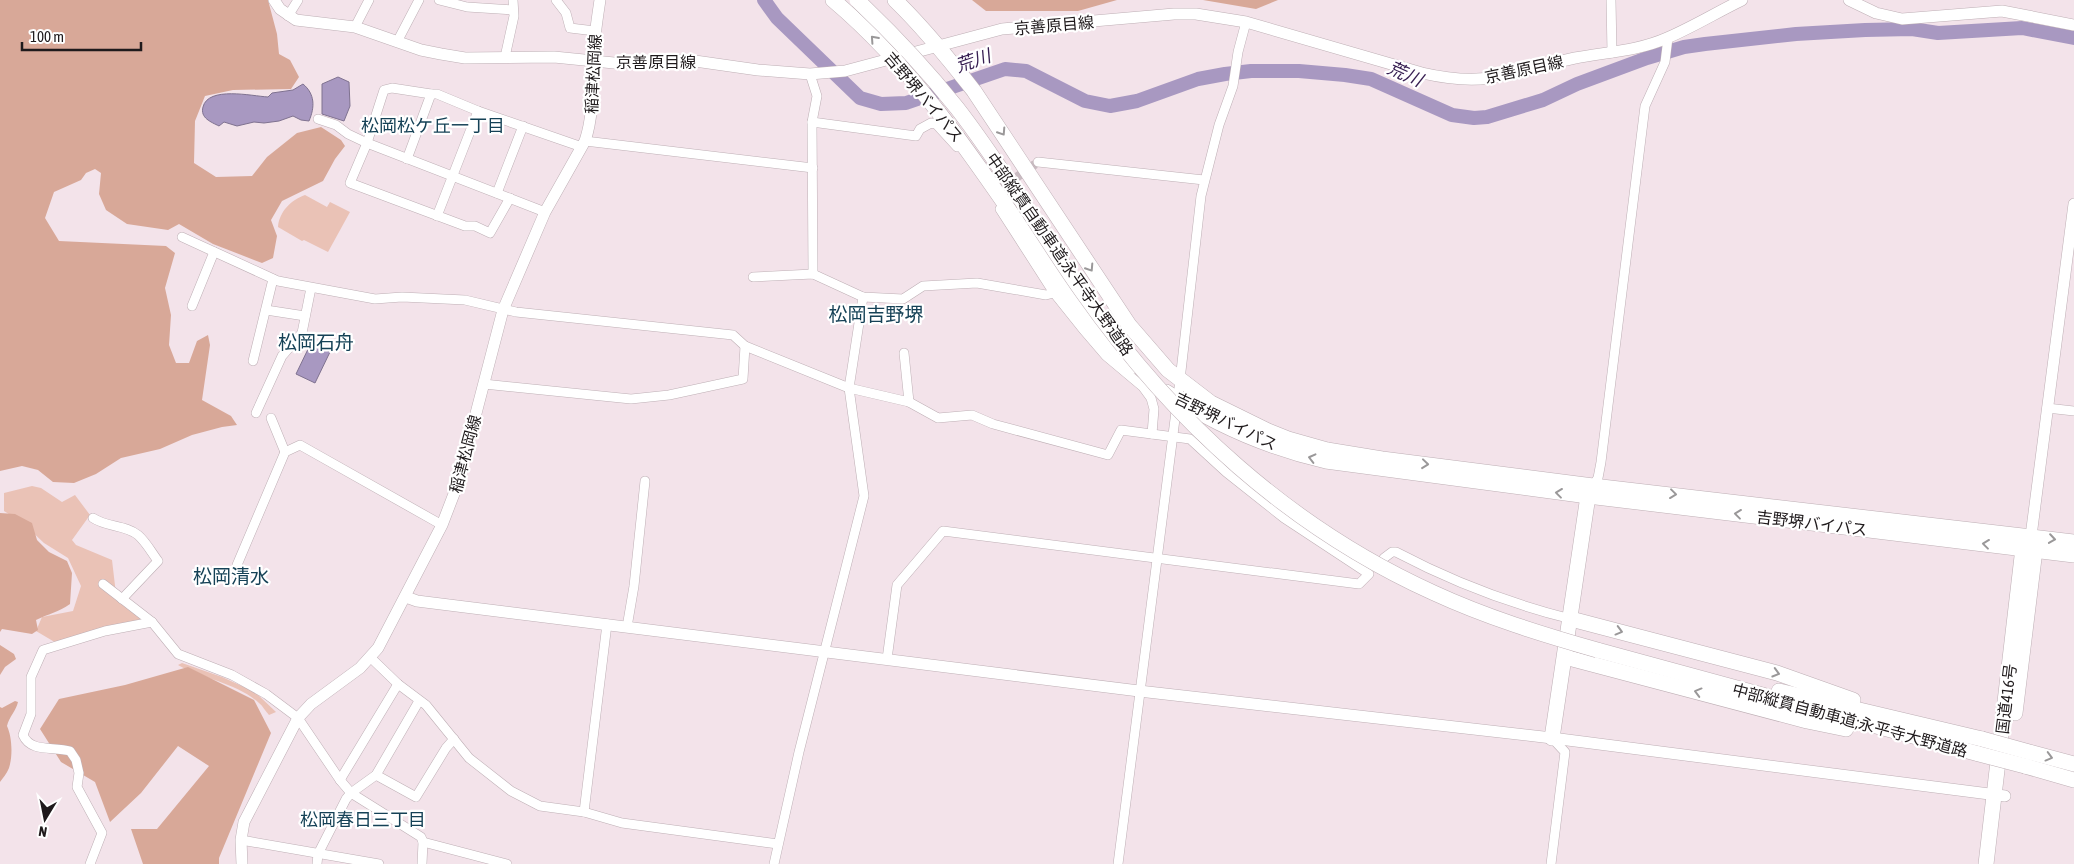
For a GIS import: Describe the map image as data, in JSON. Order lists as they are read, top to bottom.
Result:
{
  "streets": {
    "highway": ["吉野堺バイパス", "中部縦貫自動車道;永平寺大野道路", "国道416号"],
    "main road": ["京善原目線", "稲津松岡線"]
  },
  "crossings": [
    ["京善原目線", "稲津松岡線"],
    ["京善原目線", "吉野堺バイパス"],
    ["吉野堺バイパス", "国道416号"]
  ],
  "districts": [
    "松岡松ケ丘一丁目",
    "松岡吉野堺",
    "松岡石舟",
    "松岡清水",
    "松岡春日三丁目"
  ],
  "water": ["荒川"],
  "scale_bar": "100 m",
  "north": "bottom"
}
